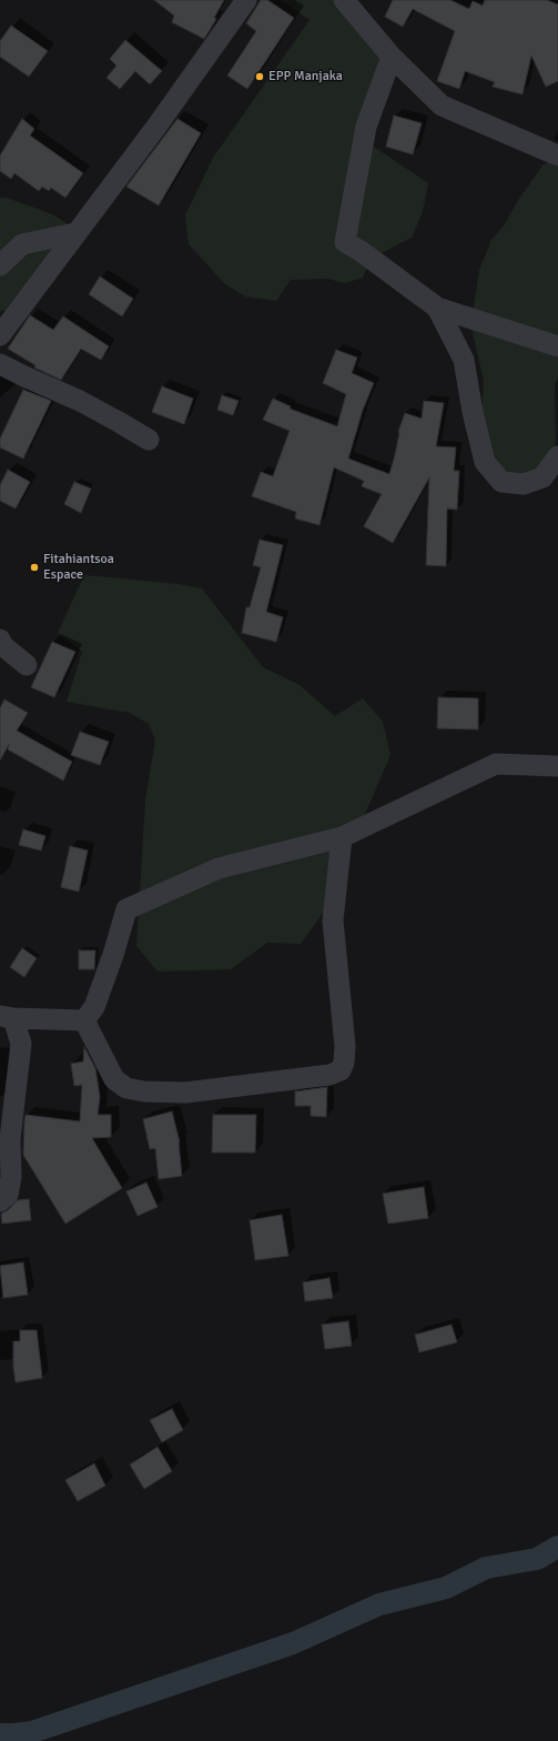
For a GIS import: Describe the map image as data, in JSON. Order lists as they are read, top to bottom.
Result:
{
  "places": ["EPP Manjaka", "Fitahiantsoa Espace"]
}
